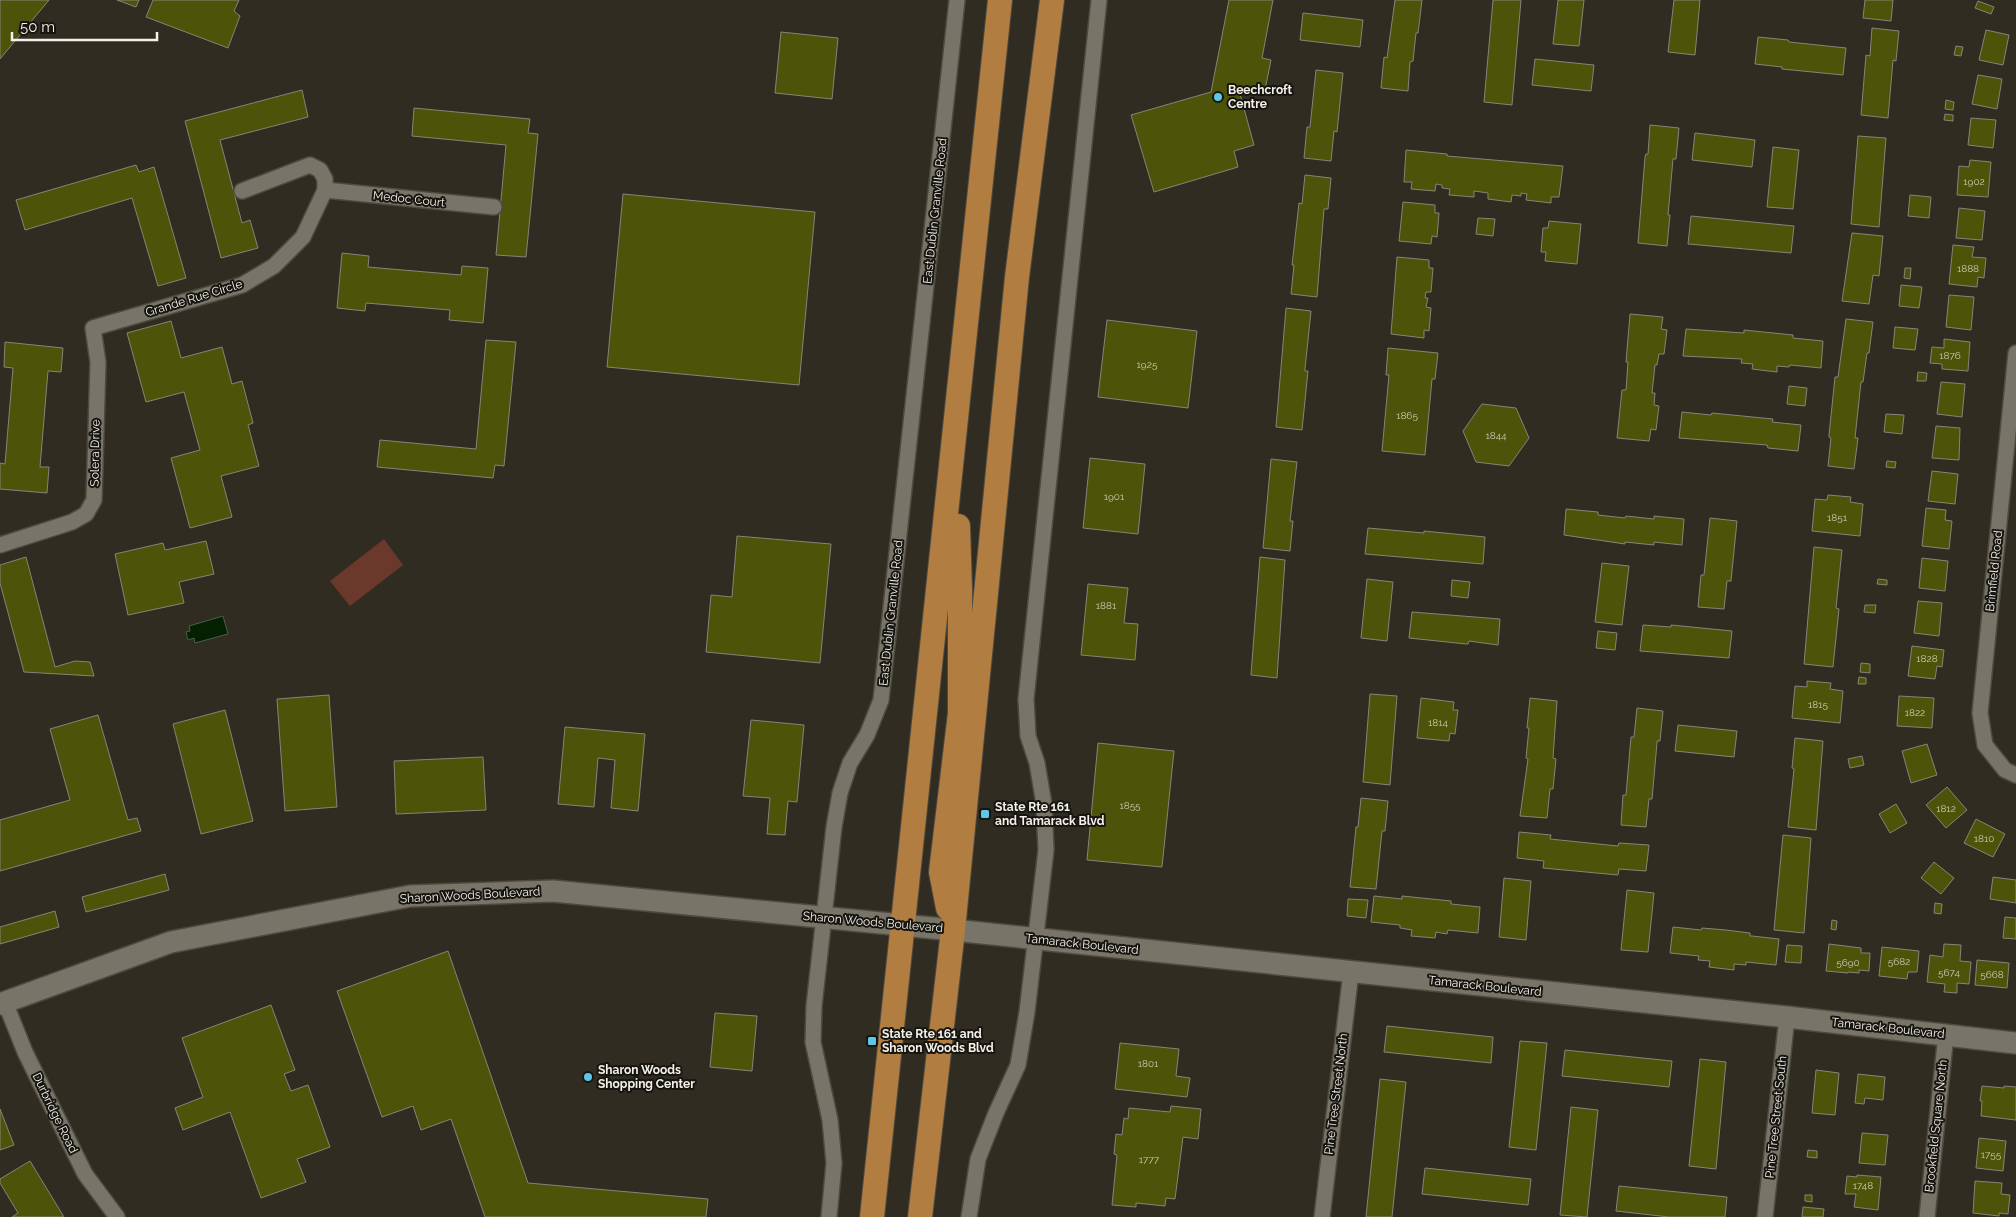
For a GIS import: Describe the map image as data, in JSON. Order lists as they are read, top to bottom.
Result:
{
  "streets": {
    "street": [
      "Medoc Court",
      "East Dublin Granville Road",
      "Grande Rue Circle",
      "Solera Drive",
      "Brimfield Road",
      "Sharon Woods Boulevard",
      "Tamarack Boulevard",
      "Pine Tree Street North",
      "Durbridge Road",
      "Pine Tree Street South",
      "Brookfield Square North"
    ]
  },
  "crossings": [
    ["Medoc Court", "Grande Rue Circle"],
    ["East Dublin Granville Road", "Sharon Woods Boulevard"],
    ["Grande Rue Circle", "Solera Drive"],
    ["Sharon Woods Boulevard", "Tamarack Boulevard"],
    ["Sharon Woods Boulevard", "Durbridge Road"],
    ["Tamarack Boulevard", "Pine Tree Street North"],
    ["Tamarack Boulevard", "Pine Tree Street South"],
    ["Tamarack Boulevard", "Brookfield Square North"]
  ],
  "places": {
    "other": ["Beechcroft Centre", "Sharon Woods Shopping Center"],
    "transit": ["State Rte 161 and Tamarack Blvd", "State Rte 161 and Sharon Woods Blvd"]
  },
  "house_numbers": [
    "1902",
    "1888",
    "1876",
    "1925",
    "1865",
    "1844",
    "1901",
    "1851",
    "1881",
    "1828",
    "1815",
    "1822",
    "1814",
    "1855",
    "1812",
    "1810",
    "5682",
    "5690",
    "5674",
    "5668",
    "1801",
    "1755",
    "1777",
    "1748"
  ],
  "scale_bar": "50 m"
}
